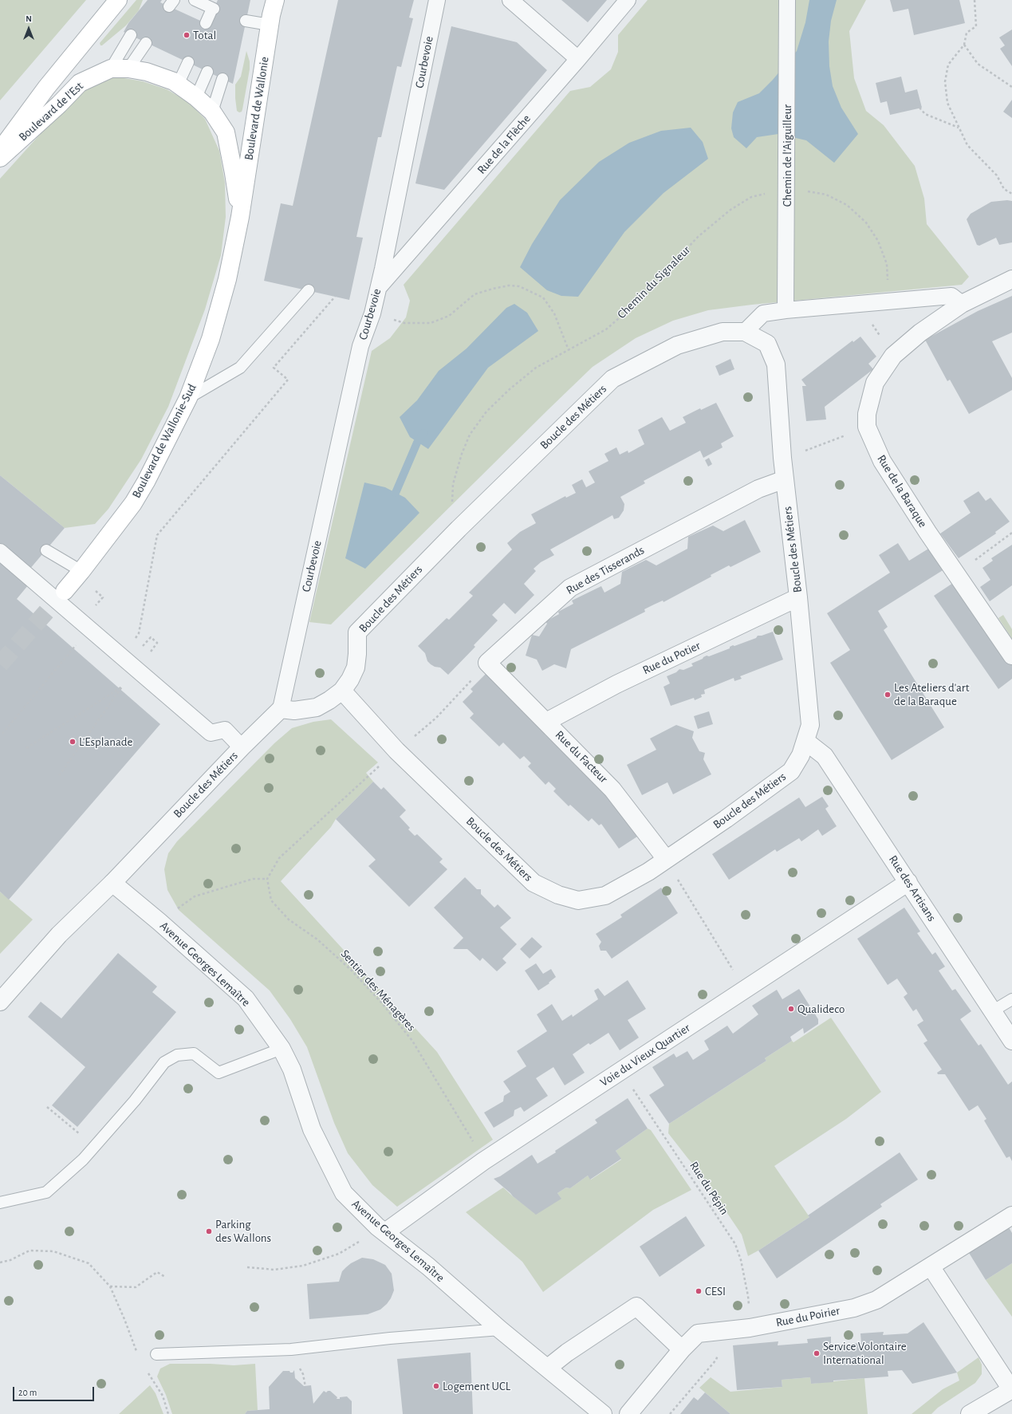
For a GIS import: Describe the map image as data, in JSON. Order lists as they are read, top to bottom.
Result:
{
  "streets": {
    "main road": ["Boulevard de Wallonie", "Boulevard de l'Est", "Boulevard de Wallonie-Sud"],
    "street": [
      "Courbevoie",
      "Rue de la Flèche",
      "Chemin de l'Aiguilleur",
      "Boucle des Métiers",
      "Rue de la Baraque",
      "Rue des Tisserands",
      "Rue du Potier",
      "Rue du Facteur",
      "Rue des Artisans",
      "Avenue Georges Lemaître",
      "Voie du Vieux Quartier",
      "Rue du Poirier"
    ],
    "path": ["Chemin du Signaleur", "Sentier des Ménagères", "Rue du Pépin"]
  },
  "crossings": [
    ["Courbevoie", "Rue de la Flèche"],
    ["Courbevoie", "Boucle des Métiers"],
    ["Boulevard de Wallonie", "Boulevard de l'Est"],
    ["Boulevard de Wallonie", "Boulevard de Wallonie-Sud"],
    ["Boulevard de l'Est", "Boulevard de Wallonie-Sud"],
    ["Chemin de l'Aiguilleur", "Chemin du Signaleur"],
    ["Chemin du Signaleur", "Boucle des Métiers"],
    ["Boucle des Métiers", "Rue des Tisserands"],
    ["Boucle des Métiers", "Rue du Potier"],
    ["Boucle des Métiers", "Rue du Facteur"],
    ["Boucle des Métiers", "Rue des Artisans"],
    ["Boucle des Métiers", "Avenue Georges Lemaître"],
    ["Rue des Tisserands", "Rue du Facteur"],
    ["Rue du Potier", "Rue du Facteur"],
    ["Rue des Artisans", "Voie du Vieux Quartier"],
    ["Avenue Georges Lemaître", "Voie du Vieux Quartier"],
    ["Sentier des Ménagères", "Voie du Vieux Quartier"],
    ["Voie du Vieux Quartier", "Rue du Pépin"],
    ["Rue du Pépin", "Rue du Poirier"]
  ],
  "places": [
    "Total",
    "Les Ateliers d'art de la Baraque",
    "L'Esplanade",
    "Qualideco",
    "Parking des Wallons",
    "CESI",
    "Service Volontaire International",
    "Logement UCL"
  ],
  "scale_bar": "20 m",
  "north": "top"
}
